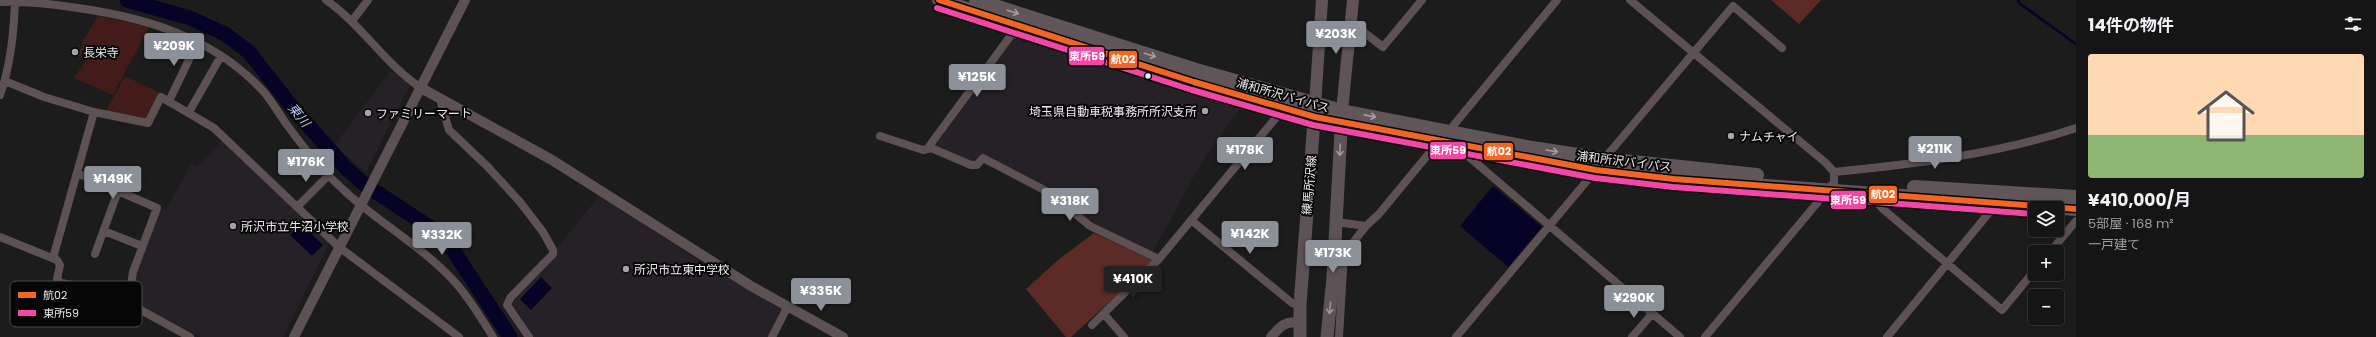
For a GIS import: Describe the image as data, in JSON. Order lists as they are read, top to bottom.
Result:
{
  "streets": {
    "highway": ["浦和所沢バイパス"],
    "main road": ["練馬所沢線"]
  },
  "crossings": [
    ["浦和所沢バイパス", "練馬所沢線"]
  ],
  "water": ["東川"],
  "places": [
    "長栄寺",
    "埼玉県自動車税事務所所沢支所",
    "ファミリーマート",
    "ナムチャイ",
    "所沢市立牛沼小学校",
    "所沢市立東中学校"
  ],
  "lines": ["transit line 航02", "transit line 東所59"],
  "legend": ["航02", "東所59"],
  "page": {
    "heading": "14件の物件",
    "price": [
      "¥203K",
      "¥209K",
      "¥125K",
      "¥211K",
      "¥178K",
      "¥176K",
      "¥149K",
      "¥318K",
      "¥142K",
      "¥332K",
      "¥173K",
      "¥410K",
      "¥335K",
      "¥290K"
    ],
    "list": [
      {
        "name": "¥410,000/月",
        "note": "5部屋 · 168 m² · 一戸建て"
      }
    ],
    "map_buttons": ["+", "−"]
  }
}
